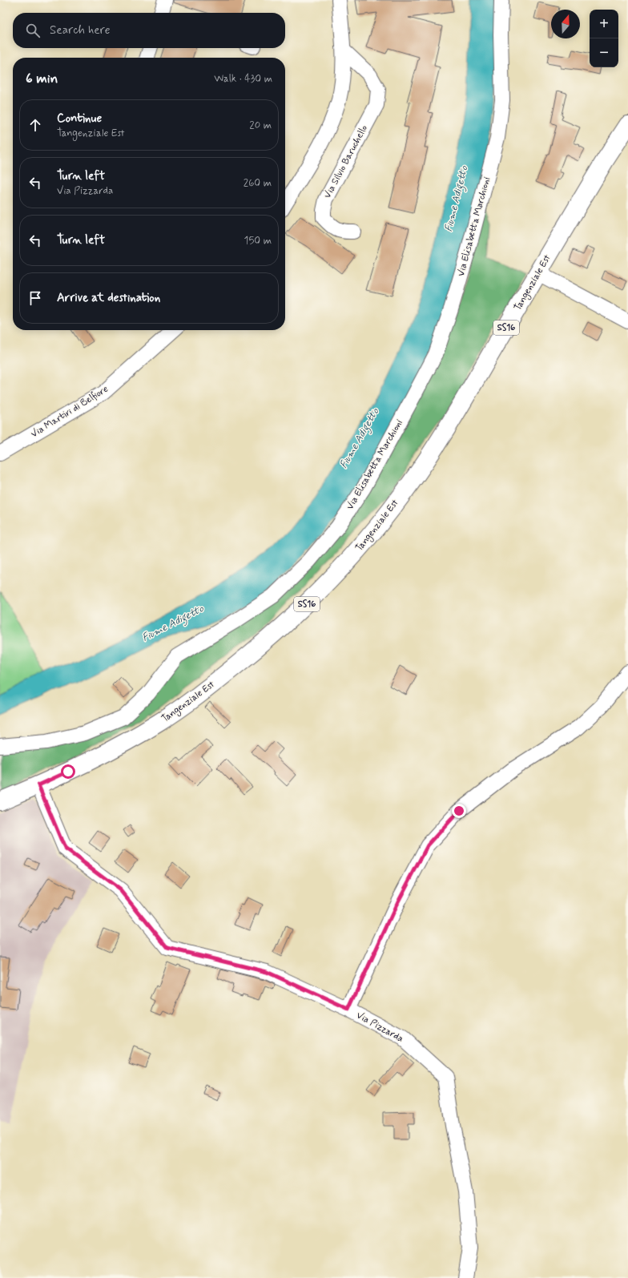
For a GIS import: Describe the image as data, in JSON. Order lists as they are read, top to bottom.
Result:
{
  "streets": {
    "main road": ["Tangenziale Est", "SS16"],
    "street": [
      "Via Silvio Baruchello",
      "Via Elisabetta Marchioni",
      "Via Martiri di Belfiore",
      "Via Pizzarda"
    ]
  },
  "crossings": [
    ["Tangenziale Est", "Via Pizzarda"]
  ],
  "water": ["Fiume Adigetto"],
  "north": "top",
  "page": {
    "map_buttons": ["+", "−"],
    "search": "Search here",
    "heading": ["6 min", "Walk · 430 m"],
    "list": [
      ["Continue", "Tangenziale Est", "20 m"],
      ["Turn left", "Via Pizzarda", "260 m"],
      ["Turn left", "150 m"],
      "Arrive at destination"
    ]
  }
}
